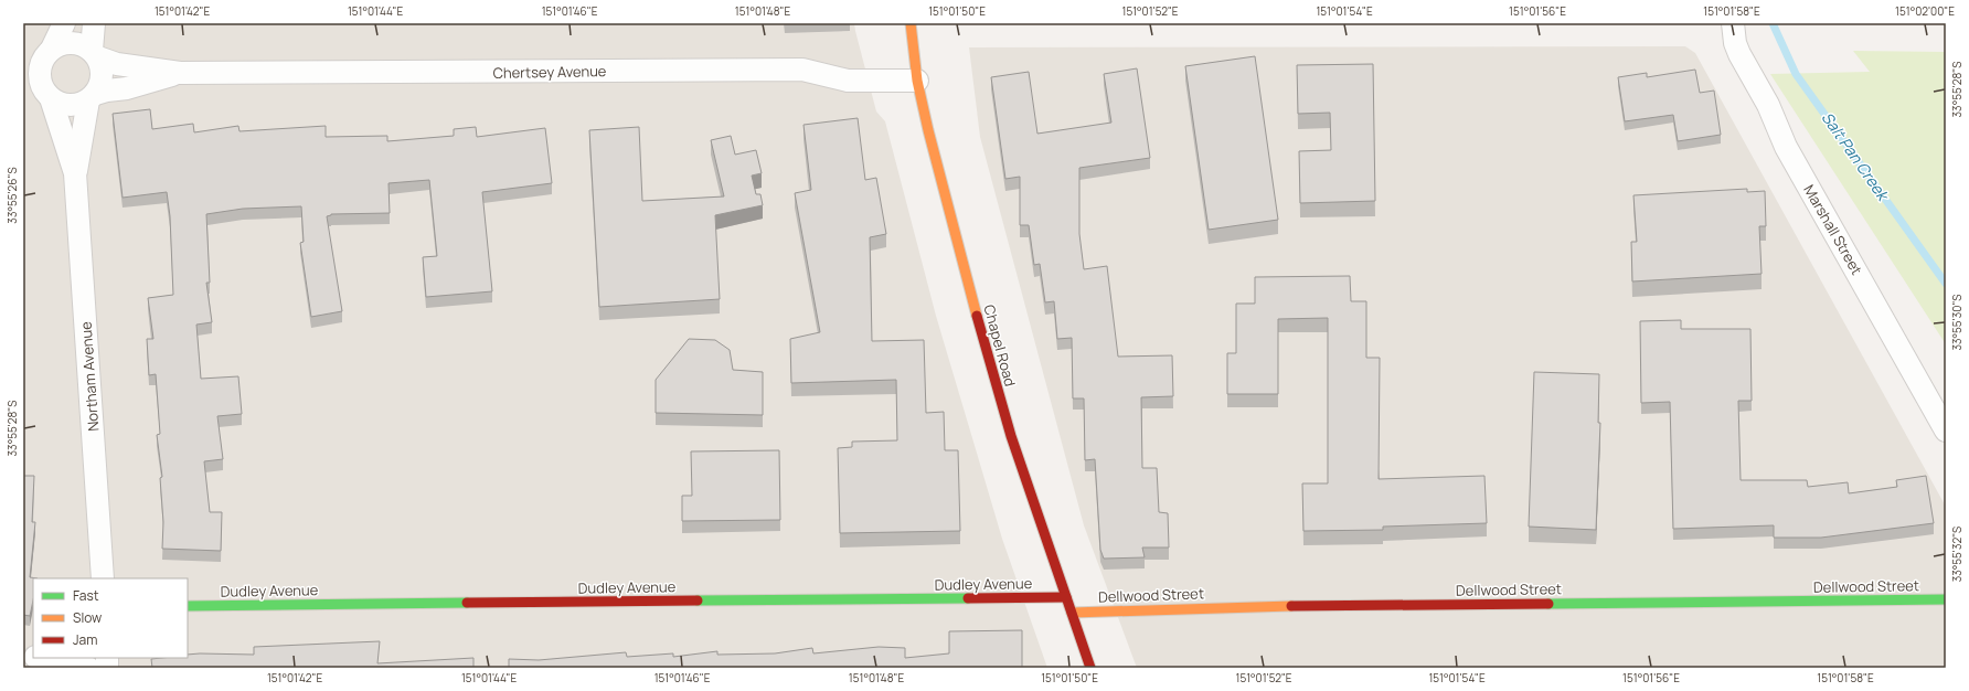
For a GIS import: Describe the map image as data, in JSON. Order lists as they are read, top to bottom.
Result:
{
  "streets": {
    "street": [
      "Chertsey Avenue",
      "Marshall Street",
      "Chapel Road",
      "Northam Avenue",
      "Dudley Avenue",
      "Dellwood Street"
    ]
  },
  "crossings": [
    ["Chertsey Avenue", "Chapel Road"],
    ["Chertsey Avenue", "Northam Avenue"],
    ["Chapel Road", "Dudley Avenue"],
    ["Chapel Road", "Dellwood Street"]
  ],
  "water": ["Salt Pan Creek"],
  "legend": ["Fast", "Slow", "Jam"],
  "coordinates": [
    "151°01'42\"E",
    "151°01'44\"E",
    "151°01'46\"E",
    "151°01'48\"E",
    "151°01'50\"E",
    "151°01'52\"E",
    "151°01'54\"E",
    "151°01'56\"E",
    "151°01'58\"E",
    "151°02'00\"E",
    "33°55'28\"S",
    "33°55'26\"S",
    "33°55'30\"S",
    "33°55'32\"S"
  ]
}
